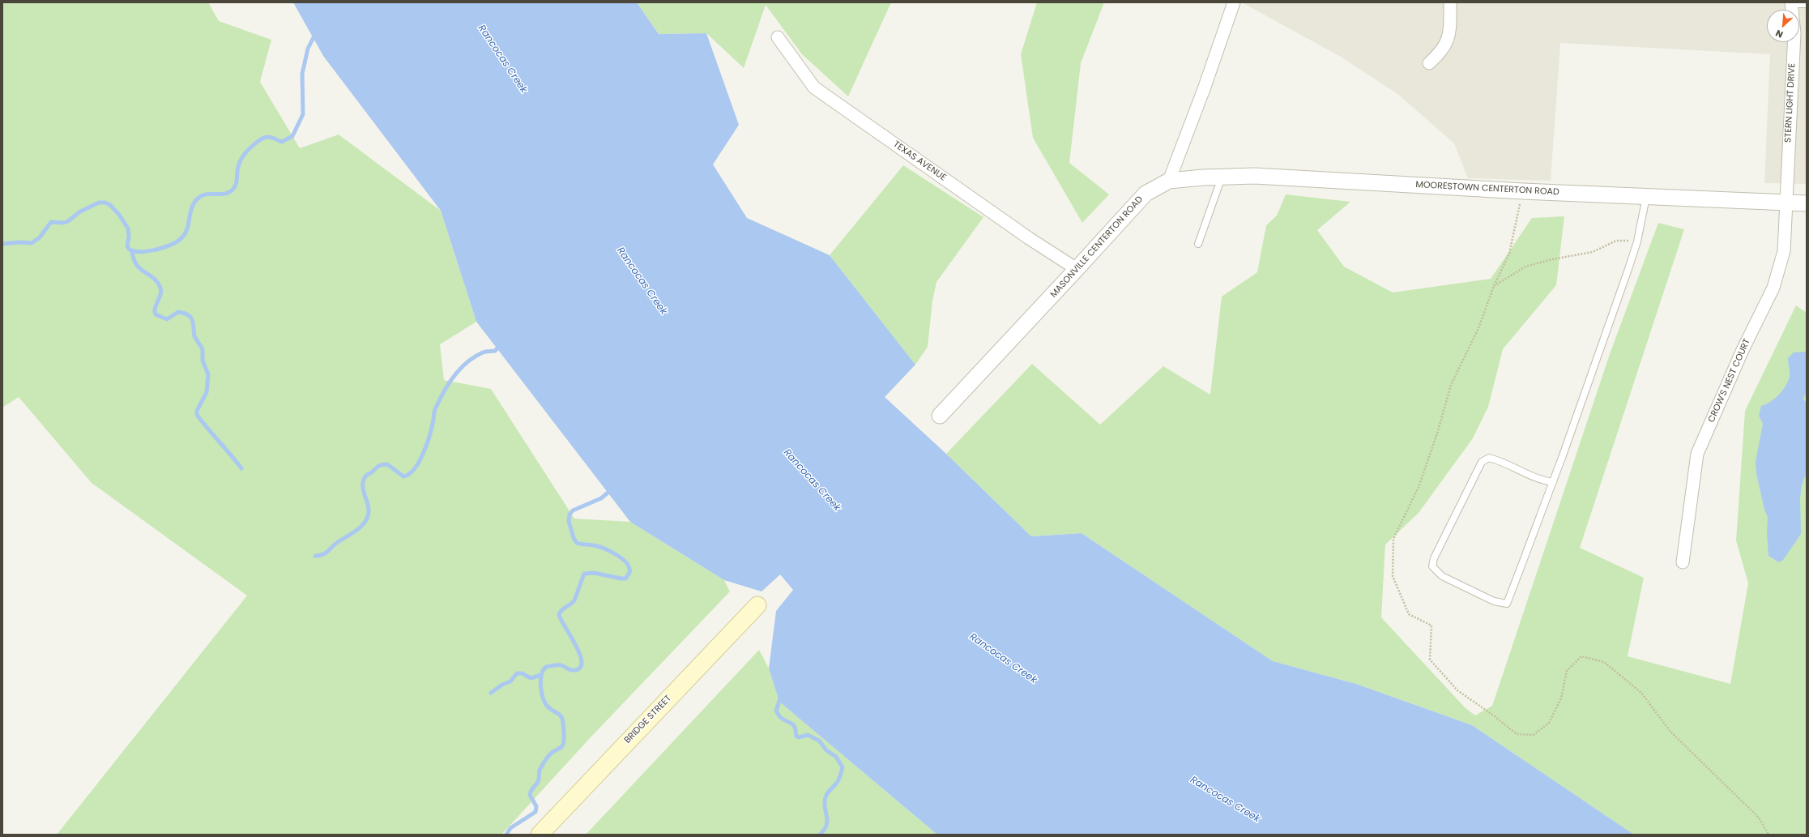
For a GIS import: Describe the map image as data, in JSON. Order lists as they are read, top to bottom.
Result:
{
  "streets": {
    "main road": ["BRIDGE STREET"],
    "street": [
      "STERN LIGHT DRIVE",
      "TEXAS AVENUE",
      "MOORESTOWN CENTERTON ROAD",
      "MASONVILLE CENTERTON ROAD",
      "CROW'S NEST COURT"
    ]
  },
  "crossings": [
    ["STERN LIGHT DRIVE", "MOORESTOWN CENTERTON ROAD"],
    ["STERN LIGHT DRIVE", "CROW'S NEST COURT"],
    ["TEXAS AVENUE", "MASONVILLE CENTERTON ROAD"],
    ["MOORESTOWN CENTERTON ROAD", "MASONVILLE CENTERTON ROAD"],
    ["MOORESTOWN CENTERTON ROAD", "CROW'S NEST COURT"]
  ],
  "water": ["Rancocas Creek"],
  "north": "bottom left"
}
